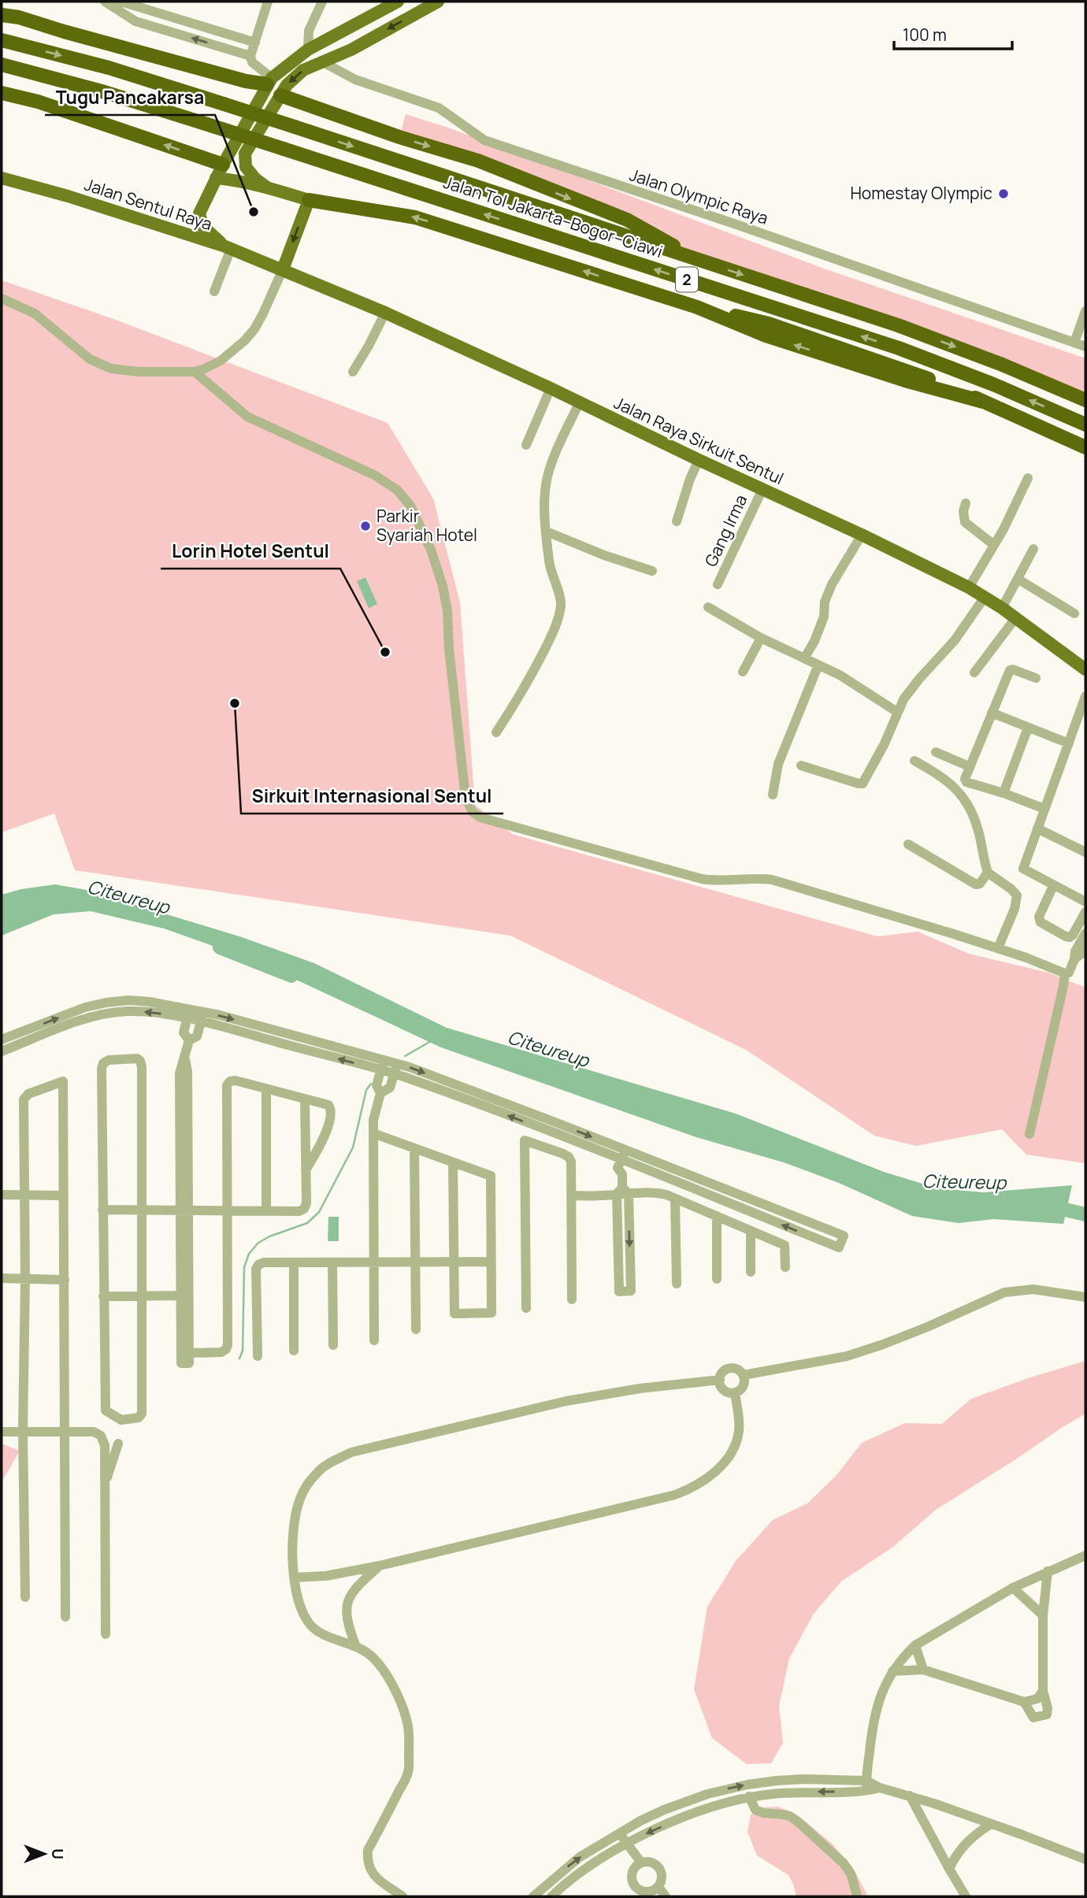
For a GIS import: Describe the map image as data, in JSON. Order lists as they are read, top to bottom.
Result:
{
  "streets": {
    "highway": ["Jalan Tol Jakarta–Bogor–Ciawi", "2"],
    "main road": ["Jalan Sentul Raya", "Jalan Raya Sirkuit Sentul"],
    "street": ["Jalan Olympic Raya", "Gang Irma"]
  },
  "crossings": [
    ["Jalan Sentul Raya", "Jalan Raya Sirkuit Sentul"],
    ["Jalan Raya Sirkuit Sentul", "Gang Irma"]
  ],
  "water": ["Citeureup"],
  "places": [
    "Homestay Olympic",
    "Tugu Pancakarsa",
    "Parkir Syariah Hotel",
    "Lorin Hotel Sentul",
    "Sirkuit Internasional Sentul"
  ],
  "scale_bar": "100 m",
  "north": "right"
}
